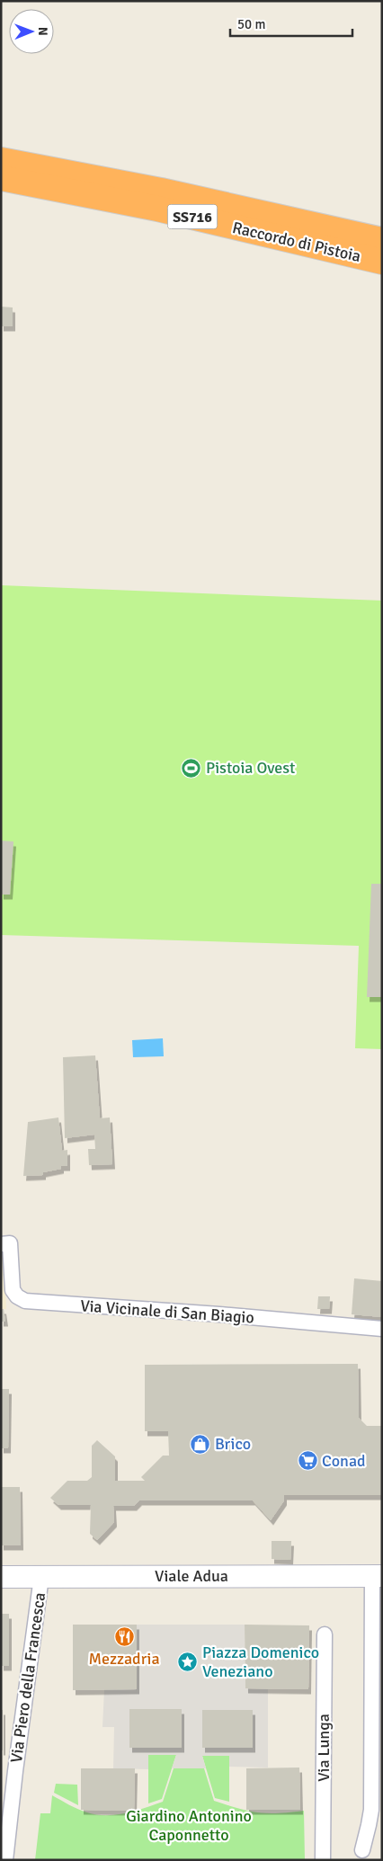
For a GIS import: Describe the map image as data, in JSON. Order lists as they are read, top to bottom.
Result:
{
  "streets": {
    "highway": ["SS716", "Raccordo di Pistoia"],
    "main road": ["Viale Adua"],
    "street": ["Via Vicinale di San Biagio", "Via Piero della Francesca", "Via Lunga"]
  },
  "crossings": [
    ["Viale Adua", "Via Piero della Francesca"]
  ],
  "parks": ["Giardino Antonino Caponnetto"],
  "places": {
    "sports": ["Pistoia Ovest"],
    "shop": ["Brico"],
    "supermarket": ["Conad"],
    "restaurant": ["Mezzadria"],
    "place": ["Piazza Domenico Veneziano"]
  },
  "scale_bar": "50 m",
  "north": "right"
}
